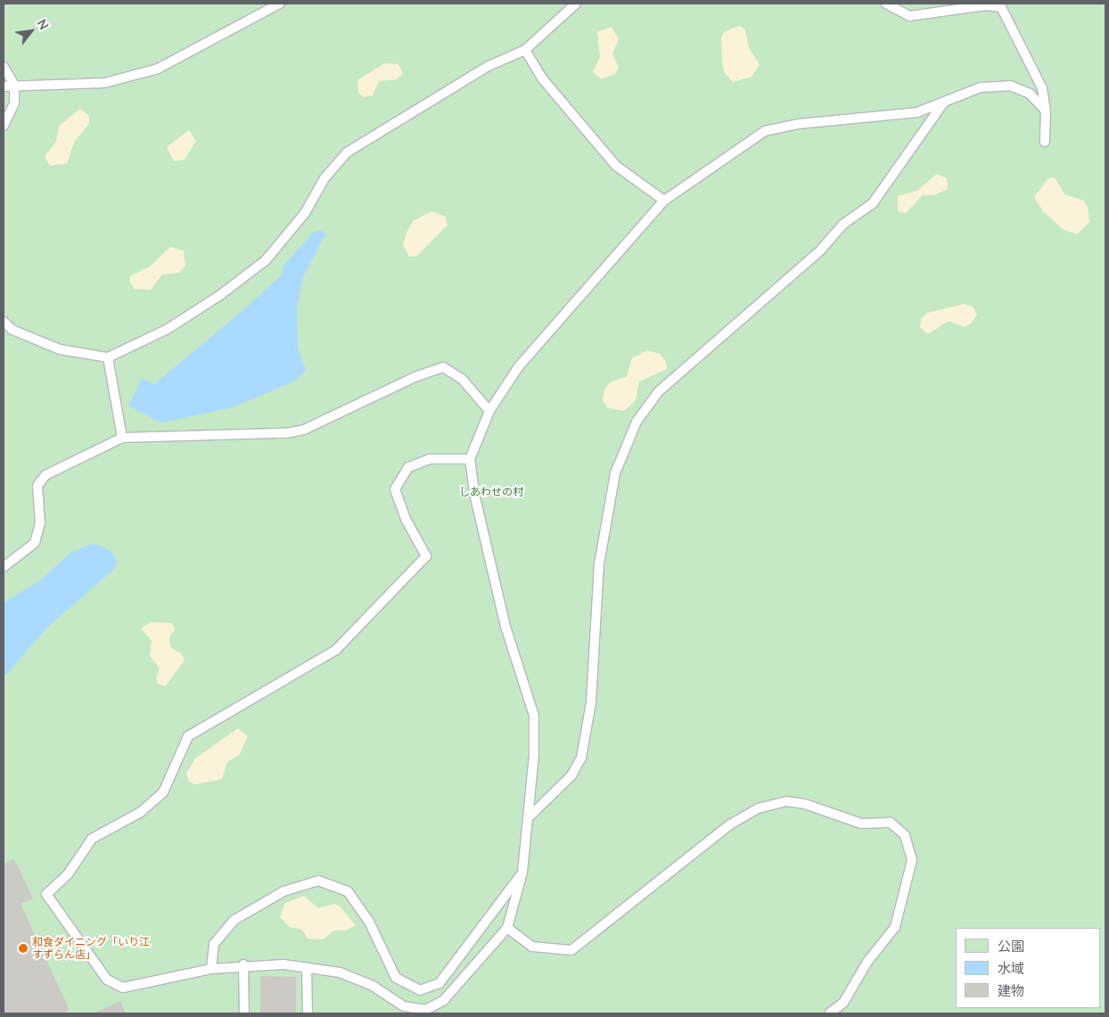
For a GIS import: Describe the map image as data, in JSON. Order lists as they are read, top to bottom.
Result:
{
  "parks": ["しあわせの村"],
  "places": ["和食ダイニング「いり江 すずらん店」"],
  "legend": ["公園", "水域", "建物"],
  "north": "top right"
}
